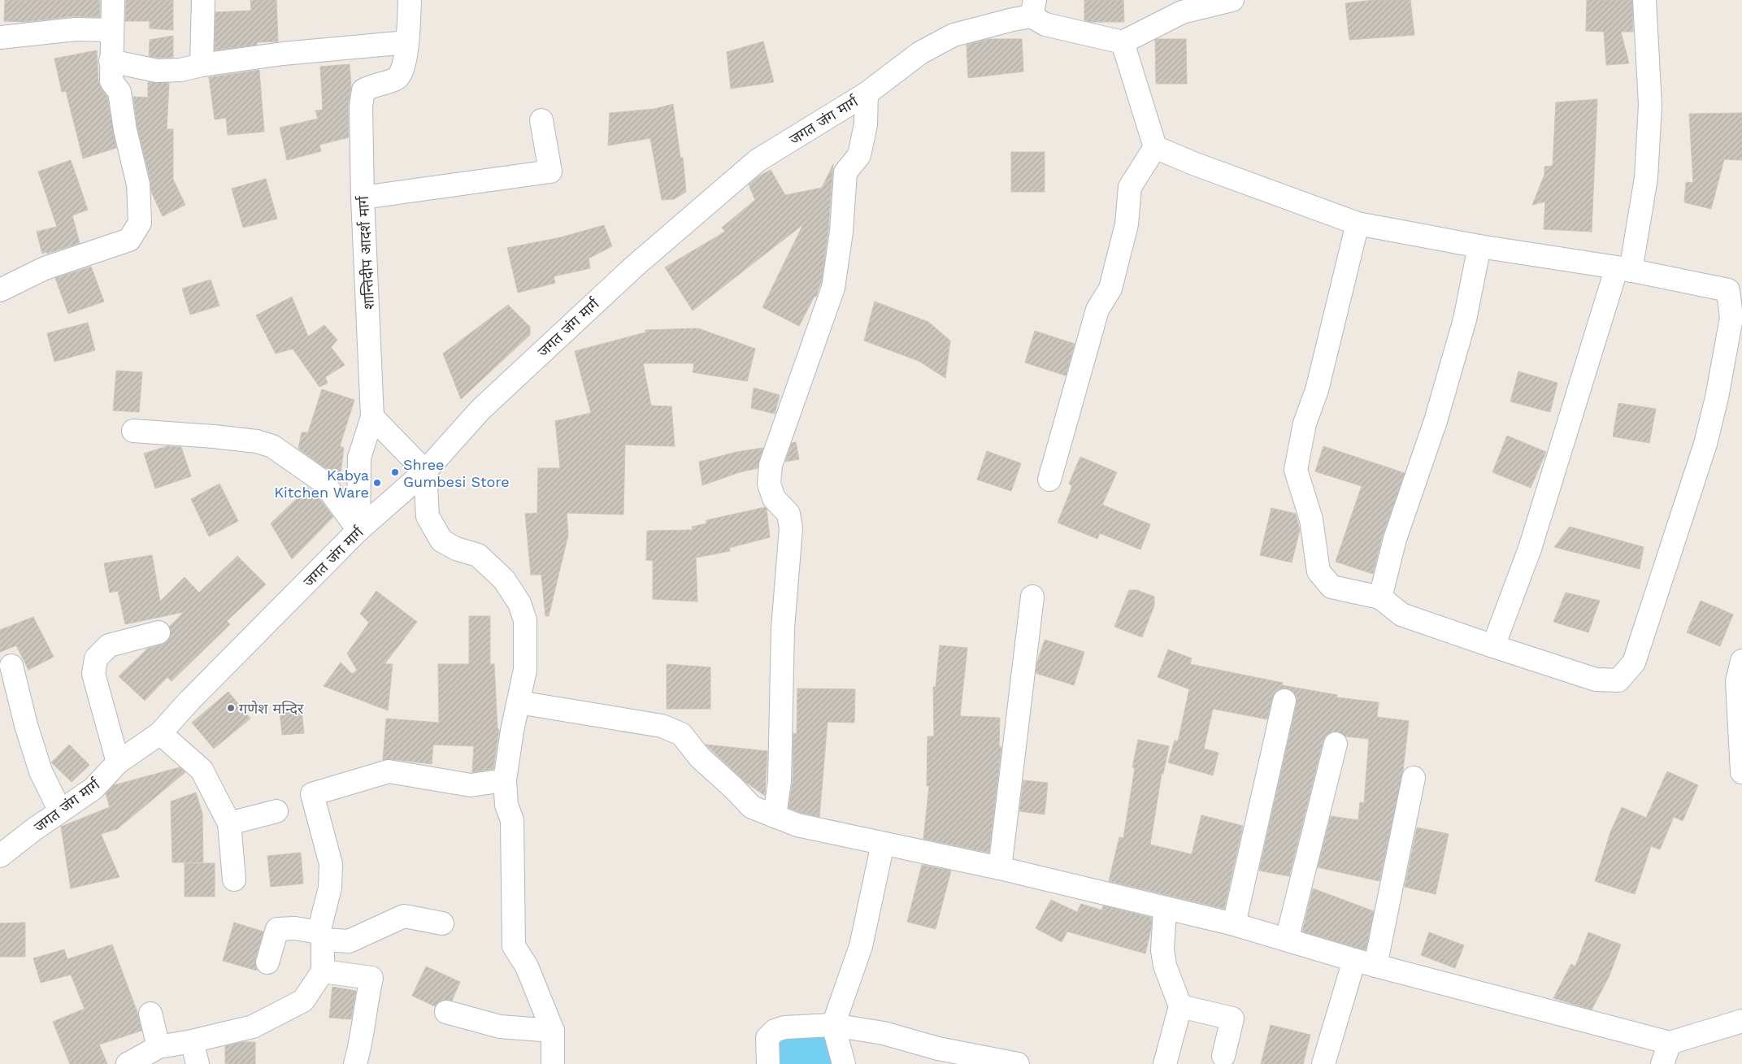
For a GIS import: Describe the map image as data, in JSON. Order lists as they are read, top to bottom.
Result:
{
  "streets": {
    "street": ["जगत जंग मार्ग", "शान्तिदीप आदर्श मार्ग"]
  },
  "crossings": [
    ["जगत जंग मार्ग", "शान्तिदीप आदर्श मार्ग"]
  ],
  "places": ["Shree Gumbesi Store", "Kabya Kitchen Ware", "गणेश मन्दिर"]
}
